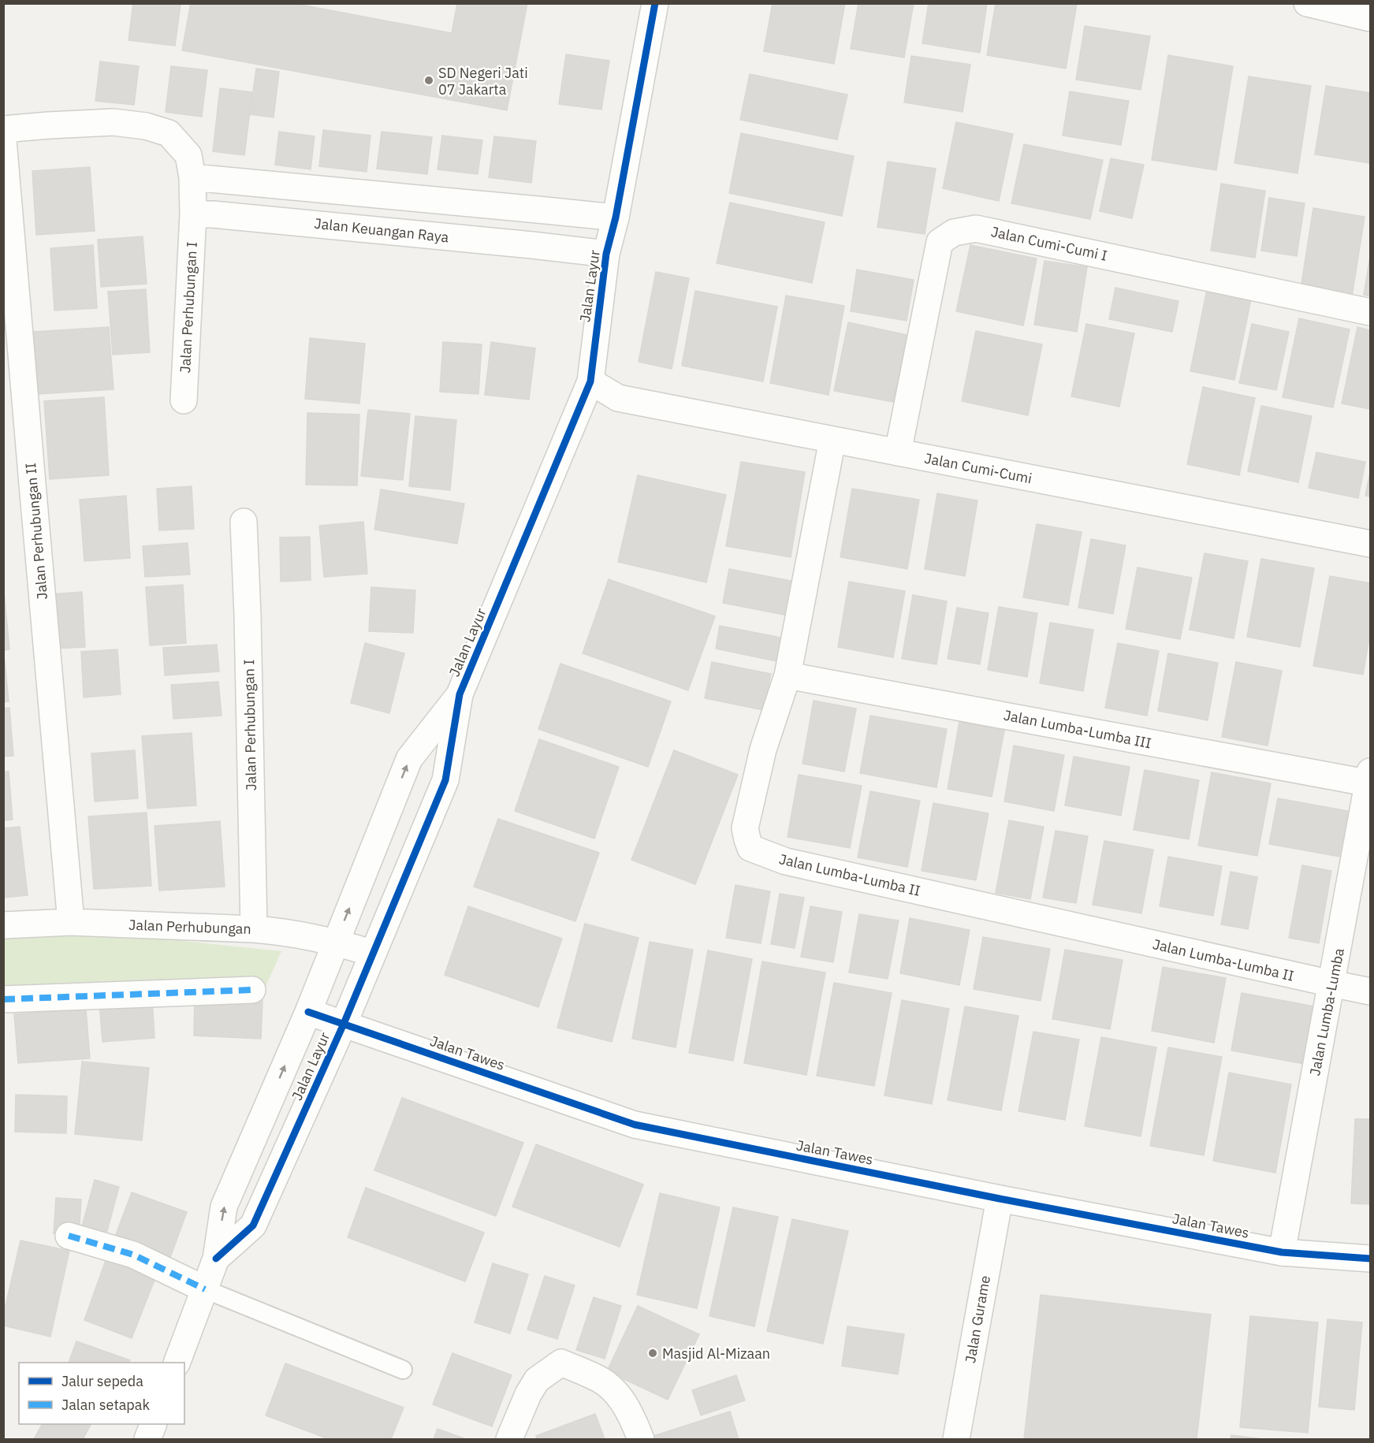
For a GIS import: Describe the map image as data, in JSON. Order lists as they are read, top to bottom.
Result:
{
  "streets": {
    "street": [
      "Jalan Keuangan Raya",
      "Jalan Cumi-Cumi I",
      "Jalan Layur",
      "Jalan Perhubungan I",
      "Jalan Cumi-Cumi",
      "Jalan Perhubungan II",
      "Jalan Lumba-Lumba III",
      "Jalan Lumba-Lumba II",
      "Jalan Perhubungan",
      "Jalan Lumba-Lumba",
      "Jalan Tawes",
      "Jalan Gurame"
    ]
  },
  "crossings": [
    ["Jalan Keuangan Raya", "Jalan Layur"],
    ["Jalan Keuangan Raya", "Jalan Perhubungan I"],
    ["Jalan Cumi-Cumi I", "Jalan Cumi-Cumi"],
    ["Jalan Layur", "Jalan Cumi-Cumi"],
    ["Jalan Layur", "Jalan Perhubungan"],
    ["Jalan Layur", "Jalan Tawes"],
    ["Jalan Perhubungan I", "Jalan Perhubungan"],
    ["Jalan Cumi-Cumi", "Jalan Lumba-Lumba II"],
    ["Jalan Perhubungan II", "Jalan Perhubungan"],
    ["Jalan Lumba-Lumba III", "Jalan Lumba-Lumba II"],
    ["Jalan Lumba-Lumba III", "Jalan Lumba-Lumba"],
    ["Jalan Lumba-Lumba II", "Jalan Lumba-Lumba"],
    ["Jalan Lumba-Lumba", "Jalan Tawes"],
    ["Jalan Tawes", "Jalan Gurame"]
  ],
  "places": ["SD Negeri Jati 07 Jakarta", "Masjid Al-Mizaan"],
  "legend": ["Jalur sepeda", "Jalan setapak"]
}
